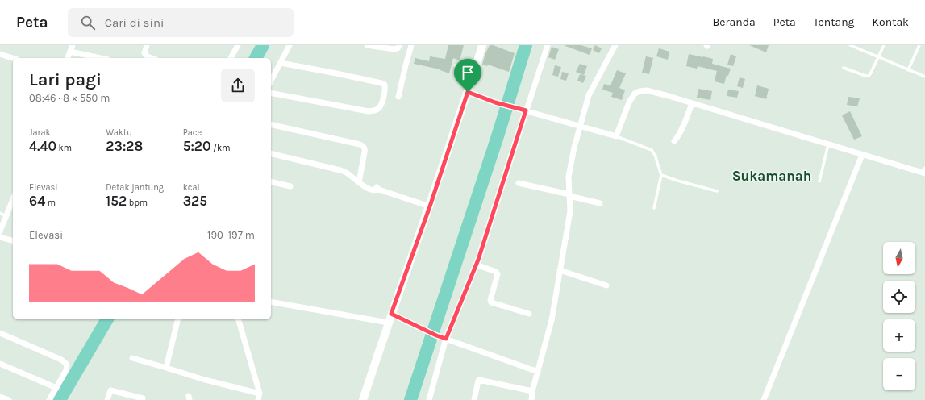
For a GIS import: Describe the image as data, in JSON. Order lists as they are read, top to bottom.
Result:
{
  "districts": ["Sukamanah"],
  "north": "bottom",
  "page": {
    "header": "Peta",
    "search": "Cari di sini",
    "nav": [
      "Beranda",
      "Peta",
      "Tentang",
      "Kontak"
    ],
    "heading": ["Lari pagi", "08:46 · 8 × 550 m"],
    "stats": [
      ["Jarak", "4.40 km"],
      ["Waktu", "23:28"],
      ["Pace", "5:20 /km"],
      ["Elevasi", "64 m"],
      ["Detak jantung", "152 bpm"],
      ["kcal", "325"]
    ],
    "chart": ["Elevasi", "190–197 m"],
    "map_buttons": ["+", "−"]
  }
}
